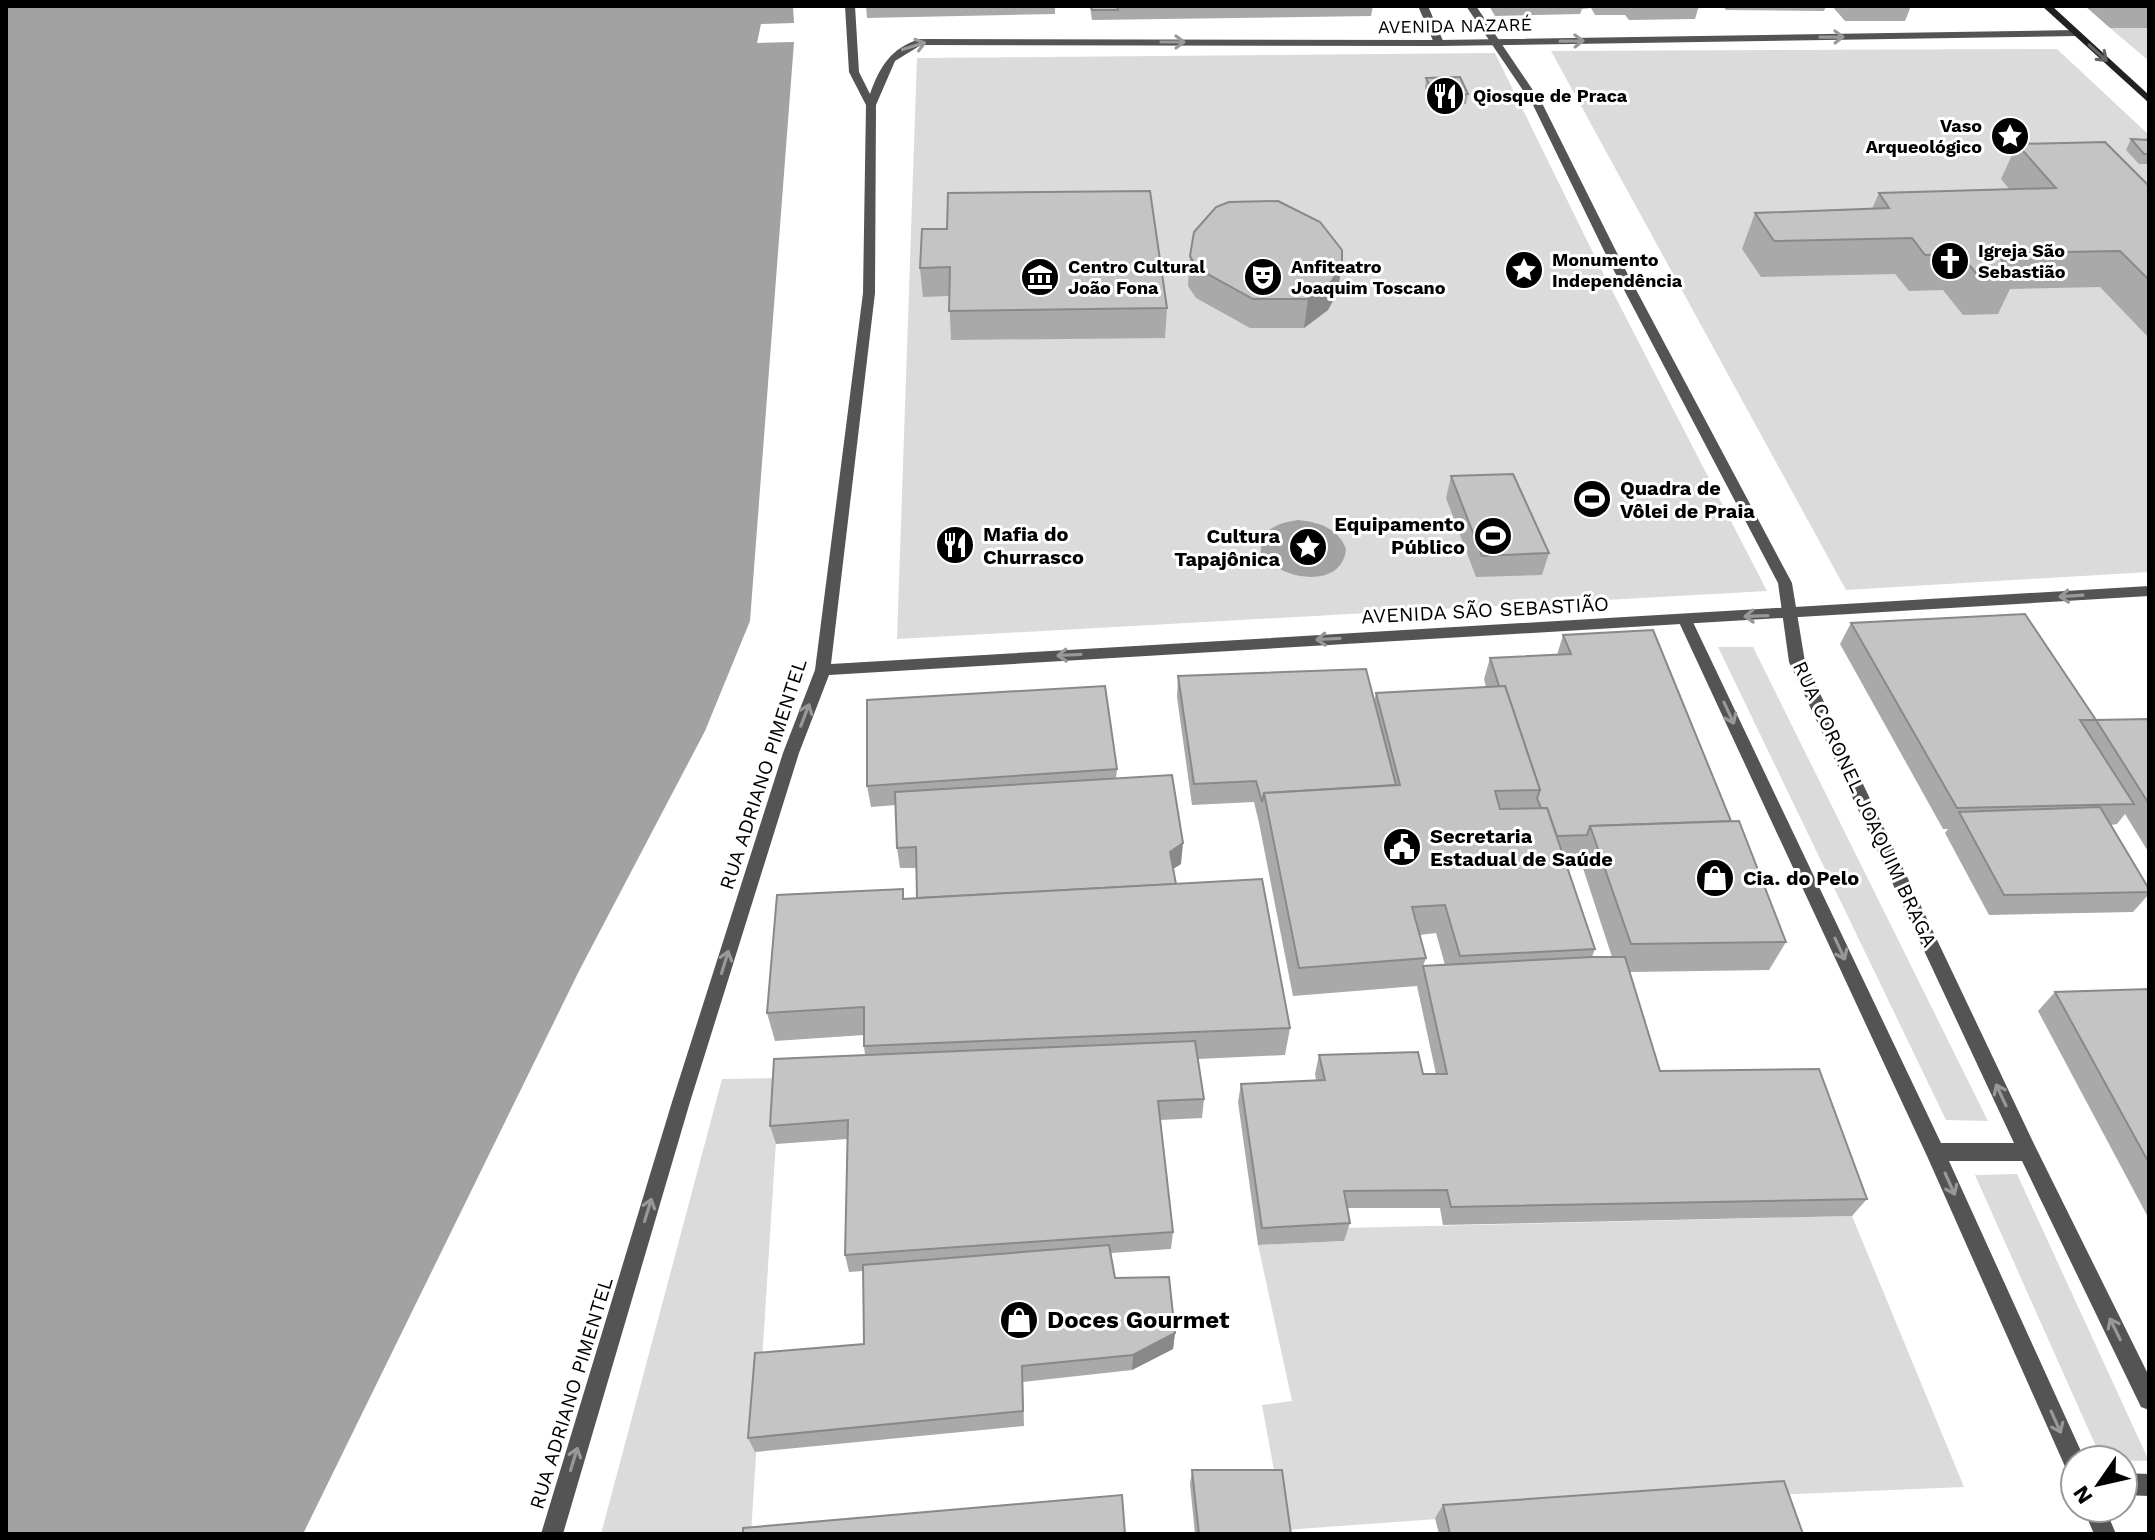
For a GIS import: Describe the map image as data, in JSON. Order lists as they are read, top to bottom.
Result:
{
  "streets": {
    "street": [
      "AVENIDA NAZARÉ",
      "AVENIDA SÃO SEBASTIÃO",
      "RUA ADRIANO PIMENTEL",
      "RUA CORONEL JOAQUIM BRAGA"
    ]
  },
  "crossings": [
    ["AVENIDA NAZARÉ", "RUA ADRIANO PIMENTEL"],
    ["AVENIDA NAZARÉ", "RUA CORONEL JOAQUIM BRAGA"],
    ["AVENIDA SÃO SEBASTIÃO", "RUA ADRIANO PIMENTEL"],
    ["AVENIDA SÃO SEBASTIÃO", "RUA CORONEL JOAQUIM BRAGA"]
  ],
  "one_way": ["AVENIDA NAZARÉ", "AVENIDA SÃO SEBASTIÃO", "RUA ADRIANO PIMENTEL"],
  "places": {
    "restaurant": ["Qiosque de Praca", "Mafia do Churrasco"],
    "place": ["Vaso Arqueológico", "Monumento Independência", "Cultura Tapajônica"],
    "church": ["Igreja São Sebastião"],
    "museum": ["Centro Cultural João Fona"],
    "theatre": ["Anfiteatro Joaquim Toscano"],
    "sports": ["Quadra de Vôlei de Praia", "Equipamento Público"],
    "public building": ["Secretaria Estadual de Saúde"],
    "shop": ["Cia. do Pelo", "Doces Gourmet"]
  },
  "north": "bottom left"
}
